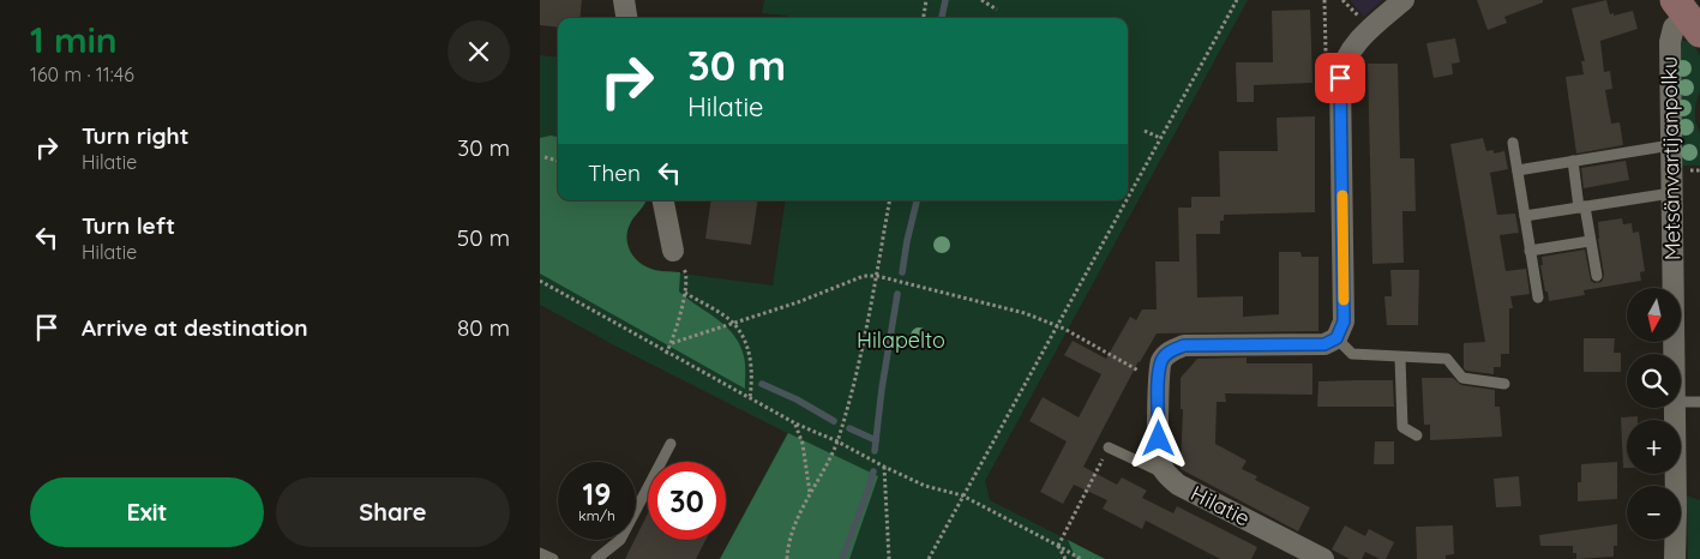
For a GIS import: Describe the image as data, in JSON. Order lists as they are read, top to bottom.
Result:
{
  "streets": {
    "street": ["Metsänvartijanpolku", "Hilatie"]
  },
  "parks": ["Hilapelto"],
  "north": "bottom",
  "page": {
    "heading": ["1 min", "160 m · 11:46"],
    "turn": ["30 m", "Hilatie"],
    "list": [
      {
        "name": "Turn right",
        "note": "Hilatie",
        "value": "30 m"
      },
      {
        "name": "Turn left",
        "note": "Hilatie",
        "value": "50 m"
      },
      {
        "name": "Arrive at destination",
        "value": "80 m"
      }
    ],
    "then": "Then",
    "map_buttons": ["+", "−"],
    "speed": "19 km/h",
    "limit": "30",
    "buttons": ["Exit", "Share"]
  }
}
